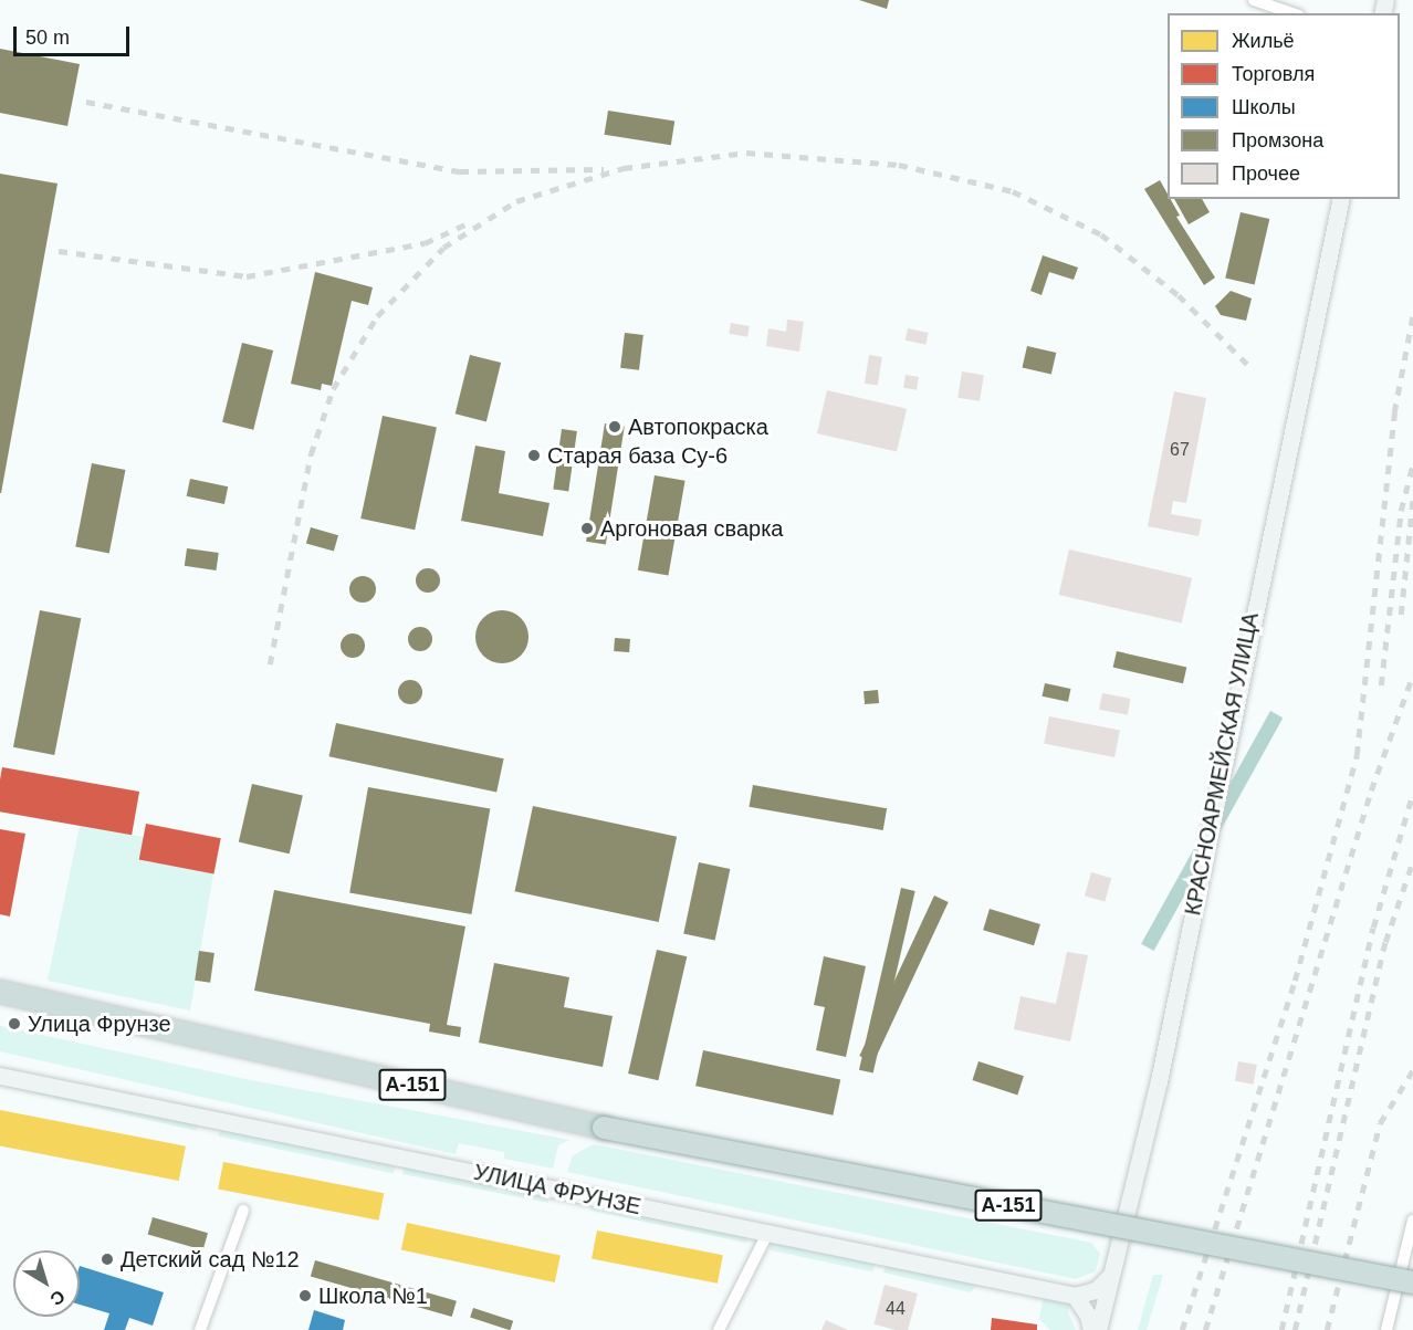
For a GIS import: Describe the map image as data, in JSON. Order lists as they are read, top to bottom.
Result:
{
  "streets": {
    "highway": ["А-151"],
    "main road": ["КРАСНОАРМЕЙСКАЯ УЛИЦА", "УЛИЦА ФРУНЗЕ"]
  },
  "places": [
    "Автопокраска",
    "Старая база Су-6",
    "Аргоновая сварка",
    "Улица Фрунзе",
    "Детский сад №12",
    "Школа №1"
  ],
  "house_numbers": ["67", "44"],
  "legend": [
    "Жильё",
    "Торговля",
    "Школы",
    "Промзона",
    "Прочее"
  ],
  "scale_bar": "50 m",
  "north": "bottom right"
}
